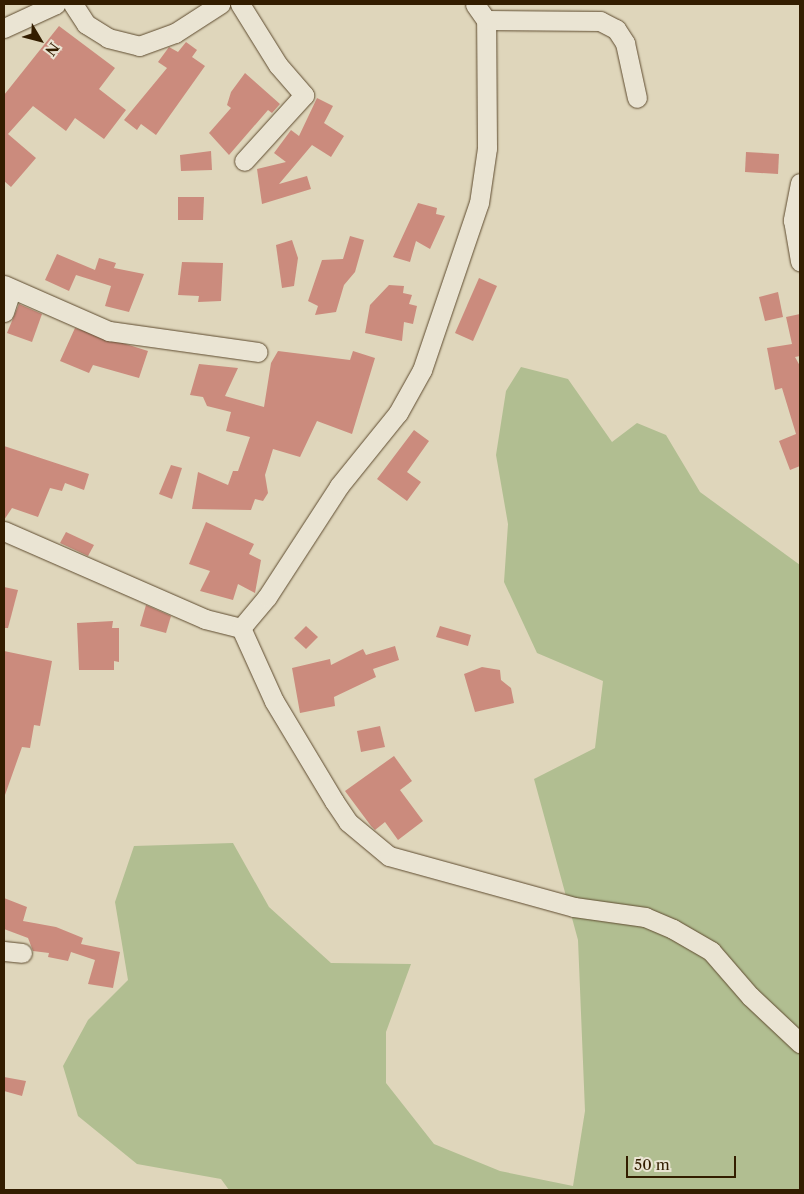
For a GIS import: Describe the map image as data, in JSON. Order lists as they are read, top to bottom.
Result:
{
  "scale_bar": "50 m",
  "north": "bottom right"
}
